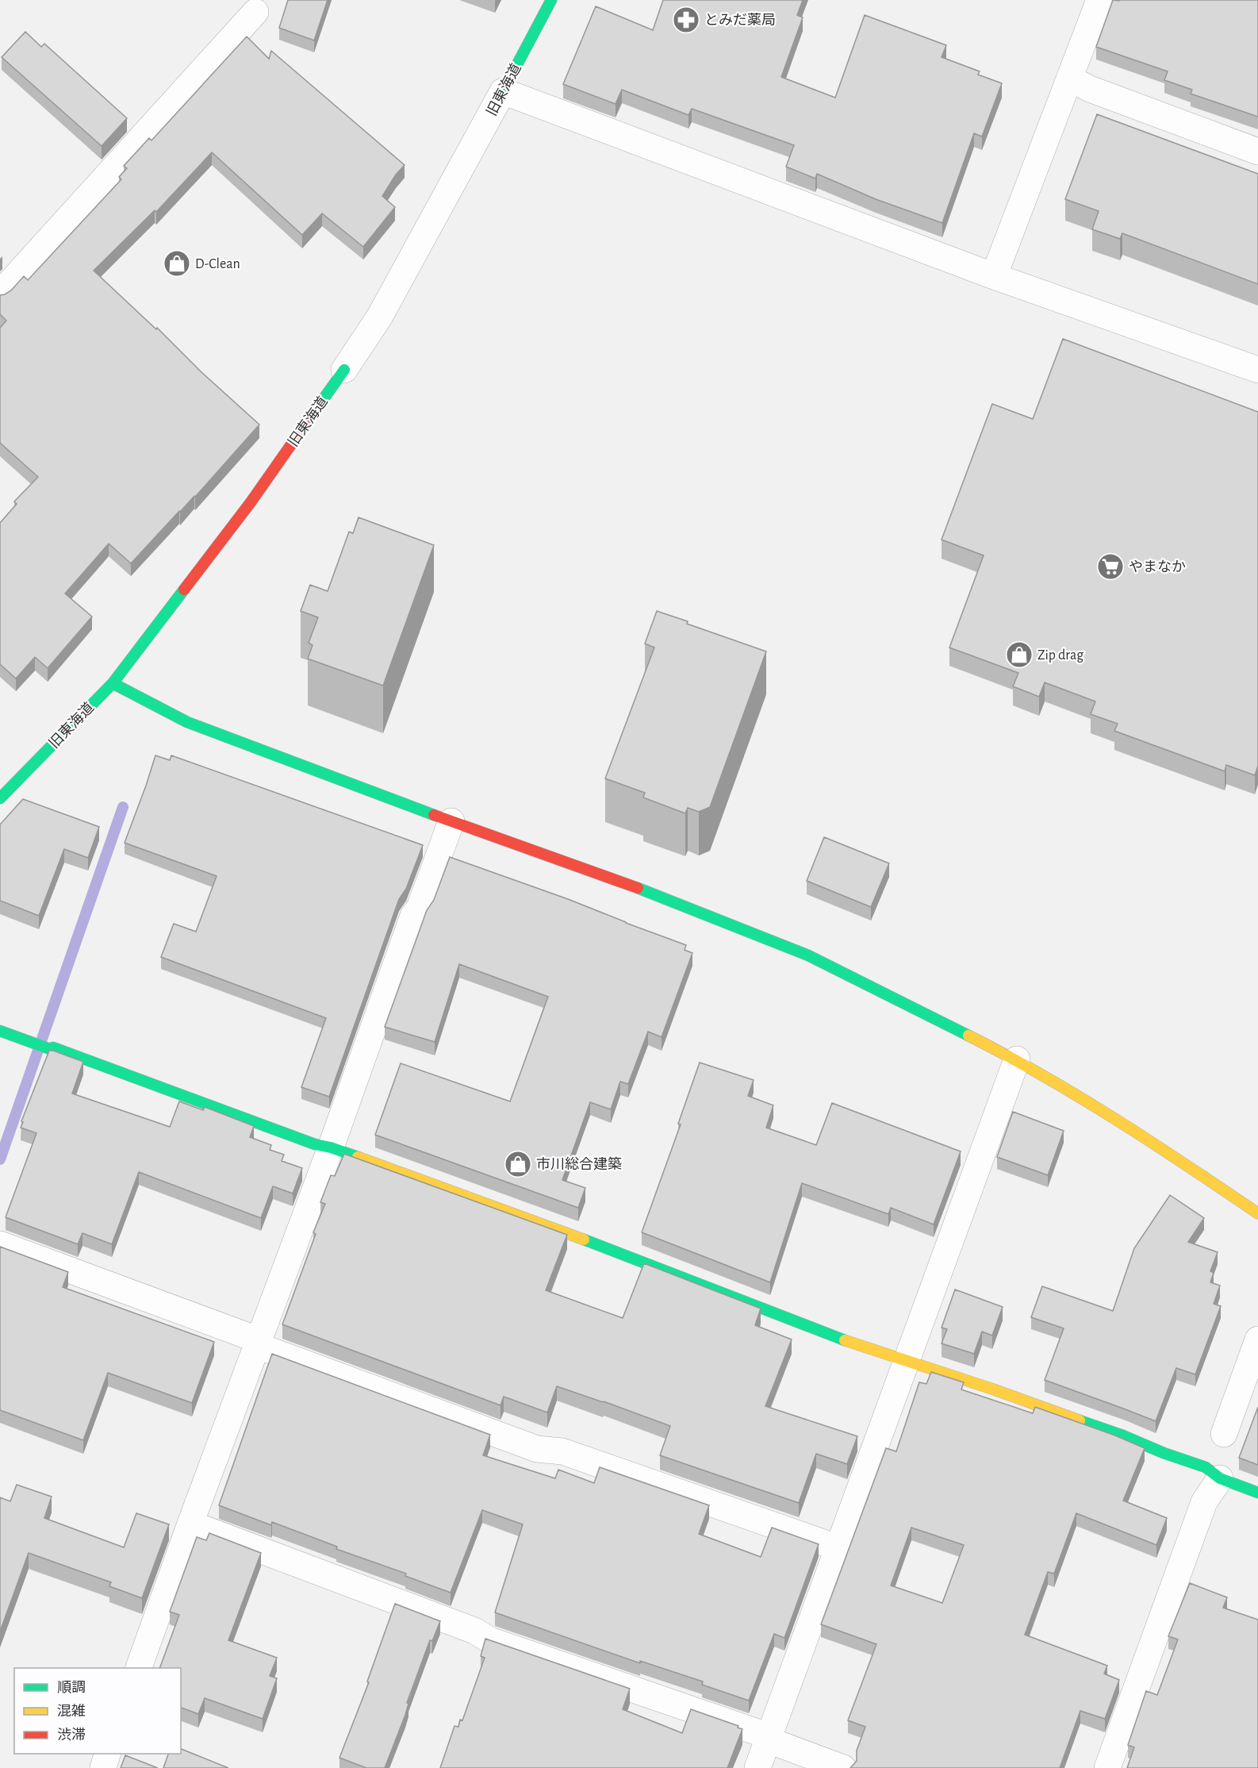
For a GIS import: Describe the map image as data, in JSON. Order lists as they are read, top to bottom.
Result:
{
  "streets": {
    "street": ["旧東海道"]
  },
  "places": {
    "pharmacy": ["とみだ薬局"],
    "shop": ["D-Clean", "Zip drag", "市川総合建築"],
    "supermarket": ["やまなか"]
  },
  "legend": ["順調", "混雑", "渋滞"]
}
